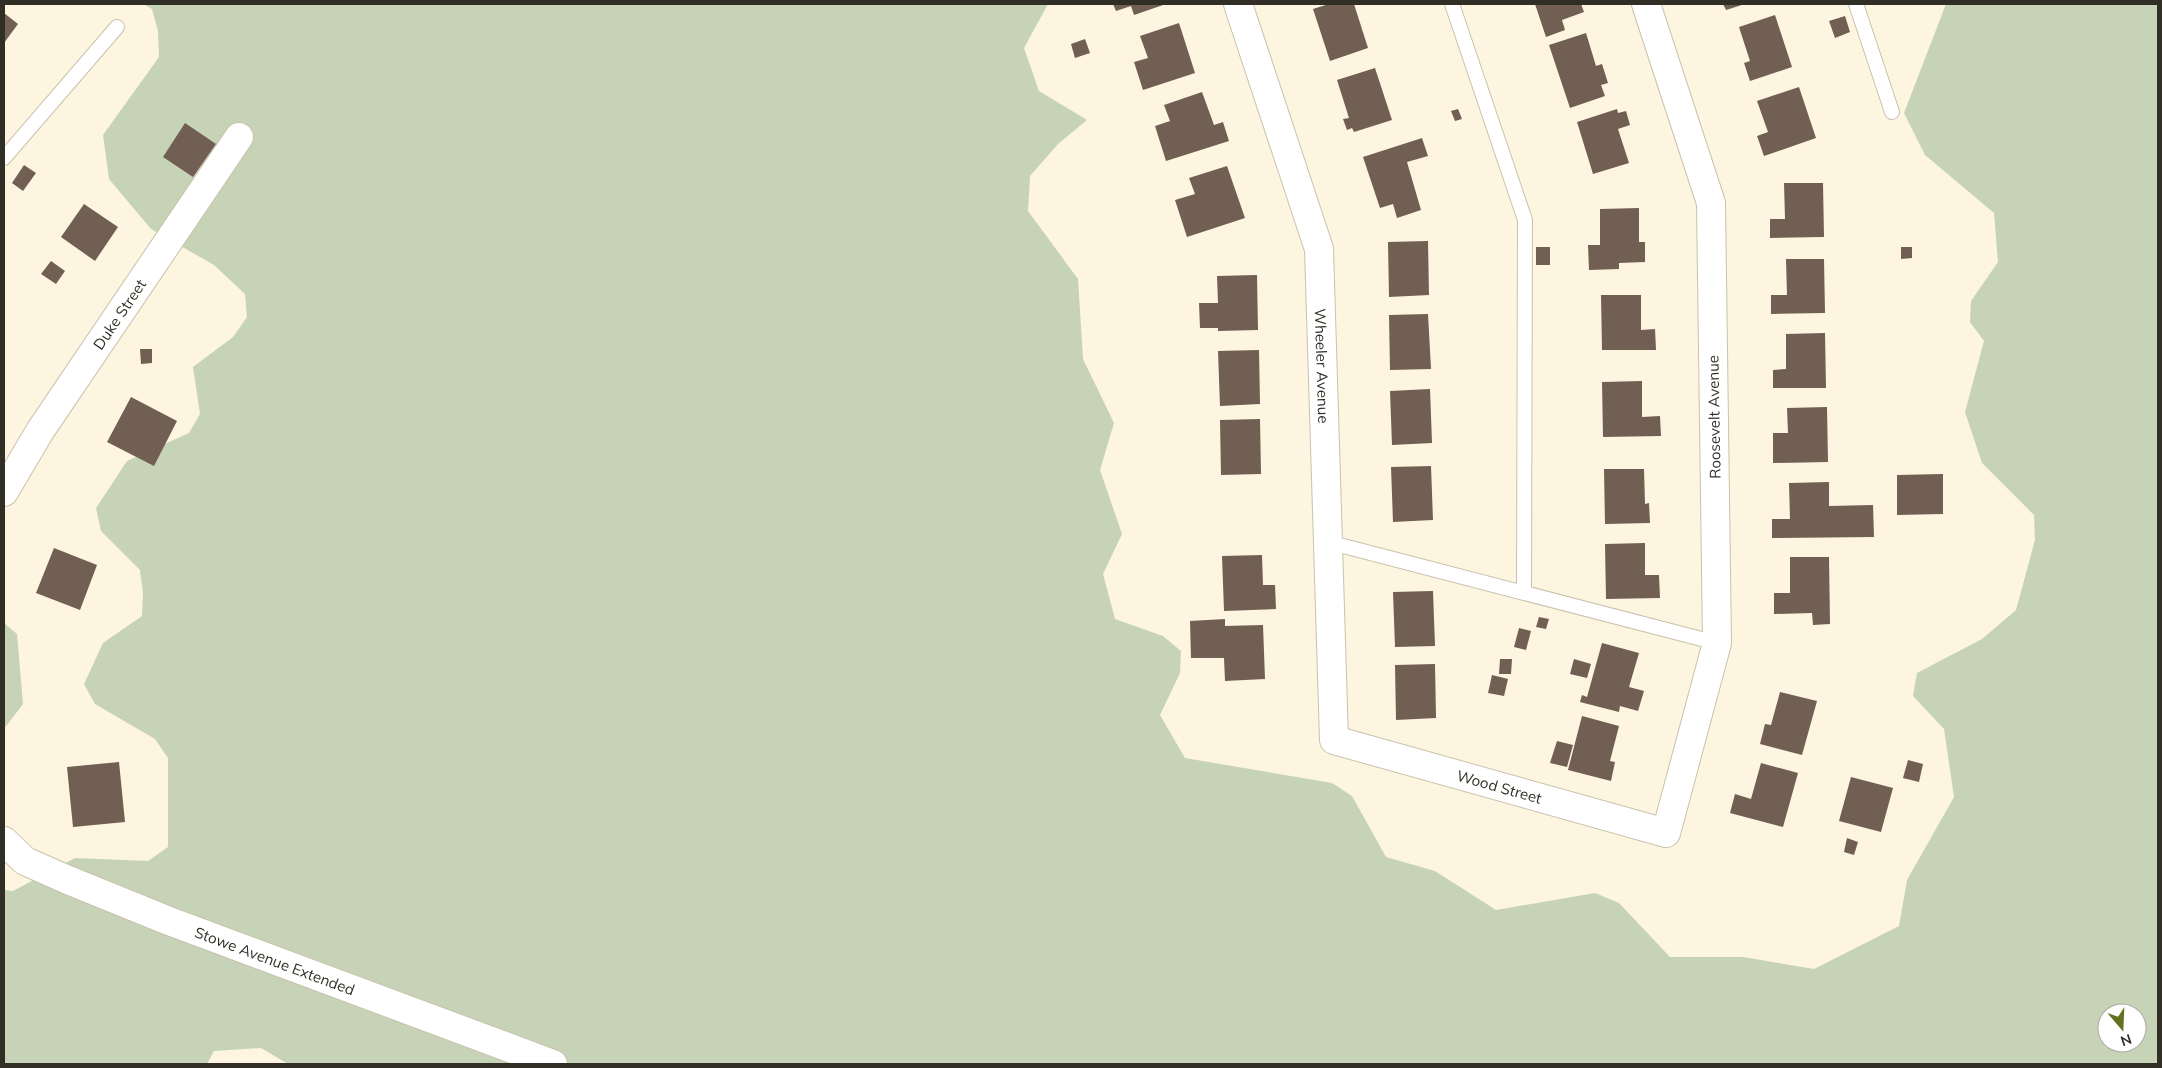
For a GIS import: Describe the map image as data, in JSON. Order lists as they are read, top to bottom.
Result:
{
  "streets": {
    "street": [
      "Duke Street",
      "Wheeler Avenue",
      "Roosevelt Avenue",
      "Wood Street",
      "Stowe Avenue Extended"
    ]
  },
  "crossings": [
    ["Wheeler Avenue", "Wood Street"],
    ["Roosevelt Avenue", "Wood Street"]
  ],
  "north": "bottom"
}
